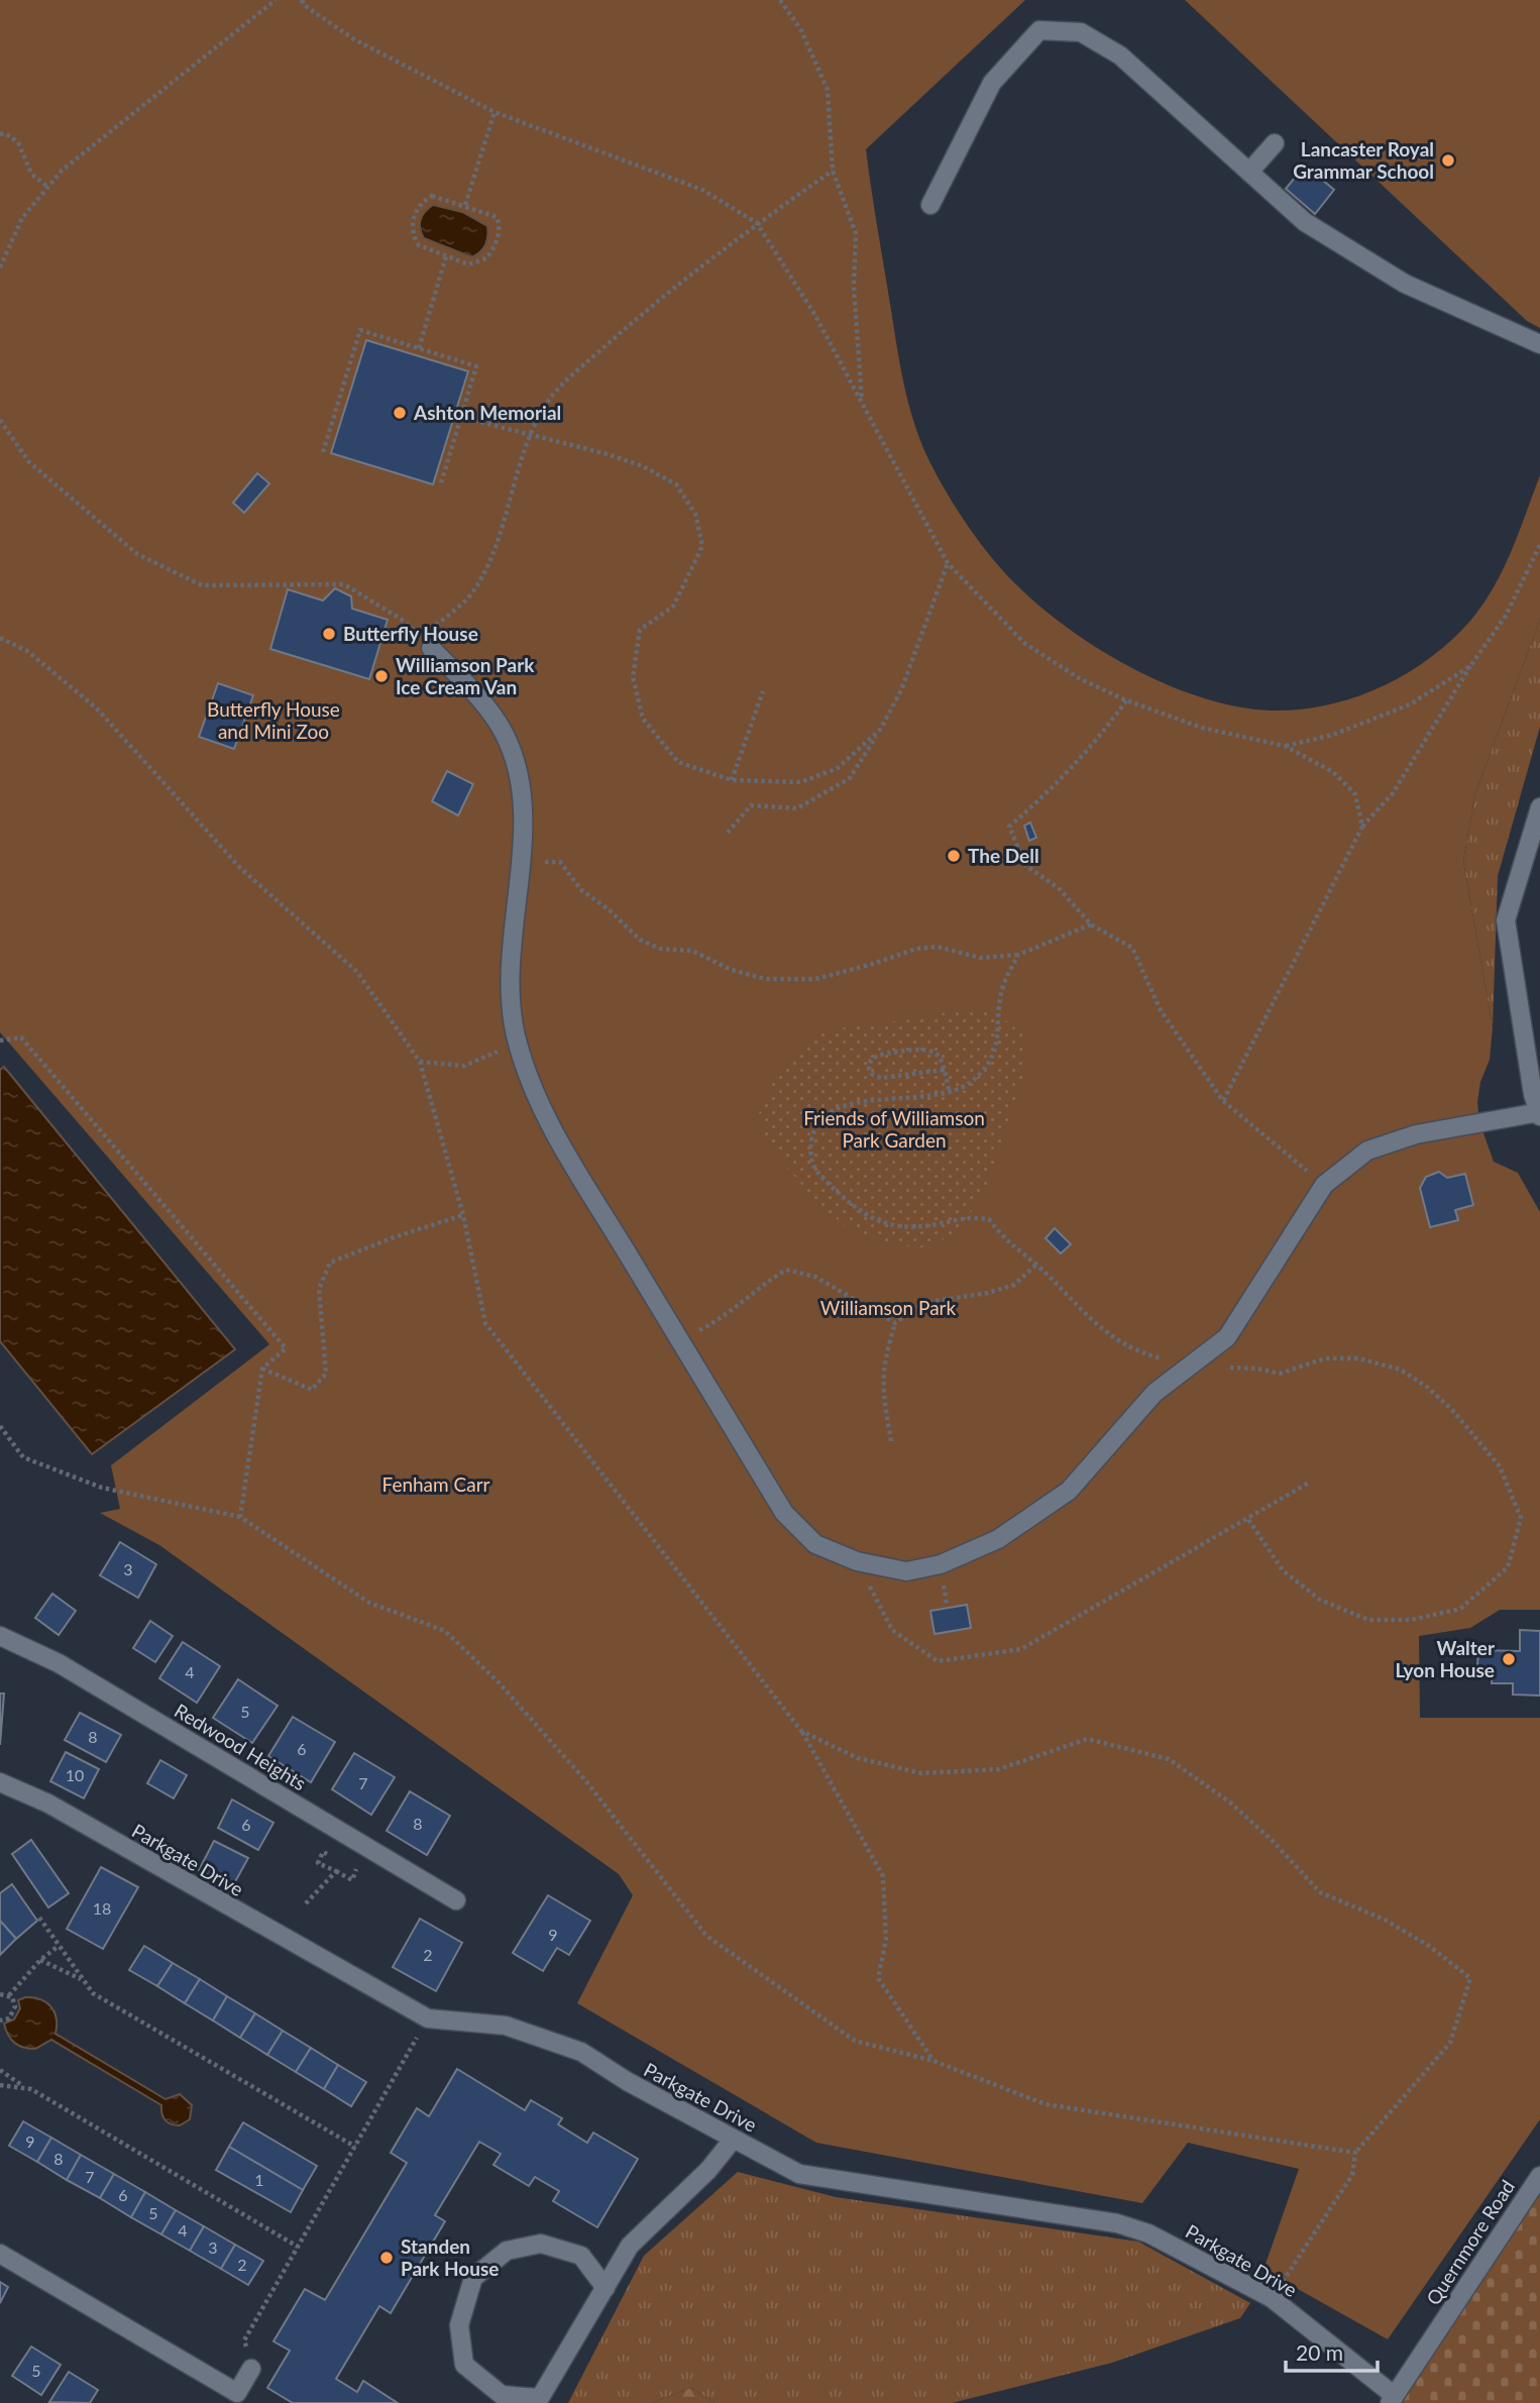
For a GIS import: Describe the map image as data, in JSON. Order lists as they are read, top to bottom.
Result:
{
  "streets": {
    "street": ["Redwood Heights", "Parkgate Drive", "Quernmore Road"]
  },
  "crossings": [
    ["Parkgate Drive", "Quernmore Road"]
  ],
  "parks": [
    "Butterfly House and Mini Zoo",
    "Friends of Williamson Park Garden",
    "Williamson Park",
    "Fenham Carr"
  ],
  "places": [
    "Lancaster Royal Grammar School",
    "Ashton Memorial",
    "Butterfly House",
    "Williamson Park Ice Cream Van",
    "The Dell",
    "Walter Lyon House",
    "Standen Park House"
  ],
  "house_numbers": [
    "3",
    "4",
    "5",
    "8",
    "6",
    "10",
    "7",
    "8",
    "6",
    "18",
    "9",
    "2",
    "9",
    "8",
    "7",
    "1",
    "6",
    "5",
    "4",
    "3",
    "2",
    "5"
  ],
  "scale_bar": "20 m"
}
